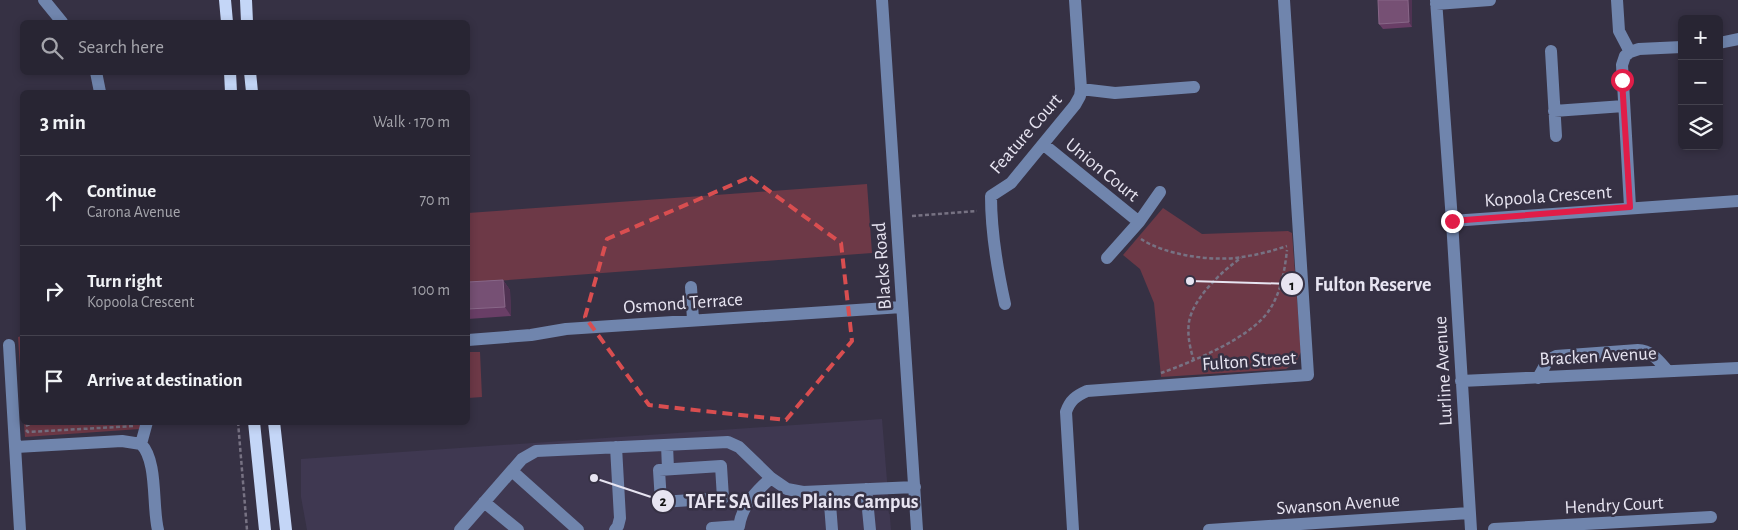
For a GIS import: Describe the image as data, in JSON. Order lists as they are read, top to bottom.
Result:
{
  "streets": {
    "street": [
      "Feature Court",
      "Union Court",
      "Kopoola Crescent",
      "Blacks Road",
      "Osmond Terrace",
      "Bracken Avenue",
      "Fulton Street",
      "Lurline Avenue",
      "Swanson Avenue",
      "Hendry Court"
    ]
  },
  "crossings": [
    ["Feature Court", "Union Court"],
    ["Kopoola Crescent", "Lurline Avenue"],
    ["Blacks Road", "Osmond Terrace"],
    ["Bracken Avenue", "Lurline Avenue"],
    ["Lurline Avenue", "Swanson Avenue"]
  ],
  "places": ["Fulton Reserve", "TAFE SA Gilles Plains Campus"],
  "page": {
    "map_buttons": ["+", "−"],
    "search": "Search here",
    "heading": ["3 min", "Walk · 170 m"],
    "list": [
      ["Continue", "Carona Avenue", "70 m"],
      ["Turn right", "Kopoola Crescent", "100 m"],
      "Arrive at destination"
    ]
  }
}
